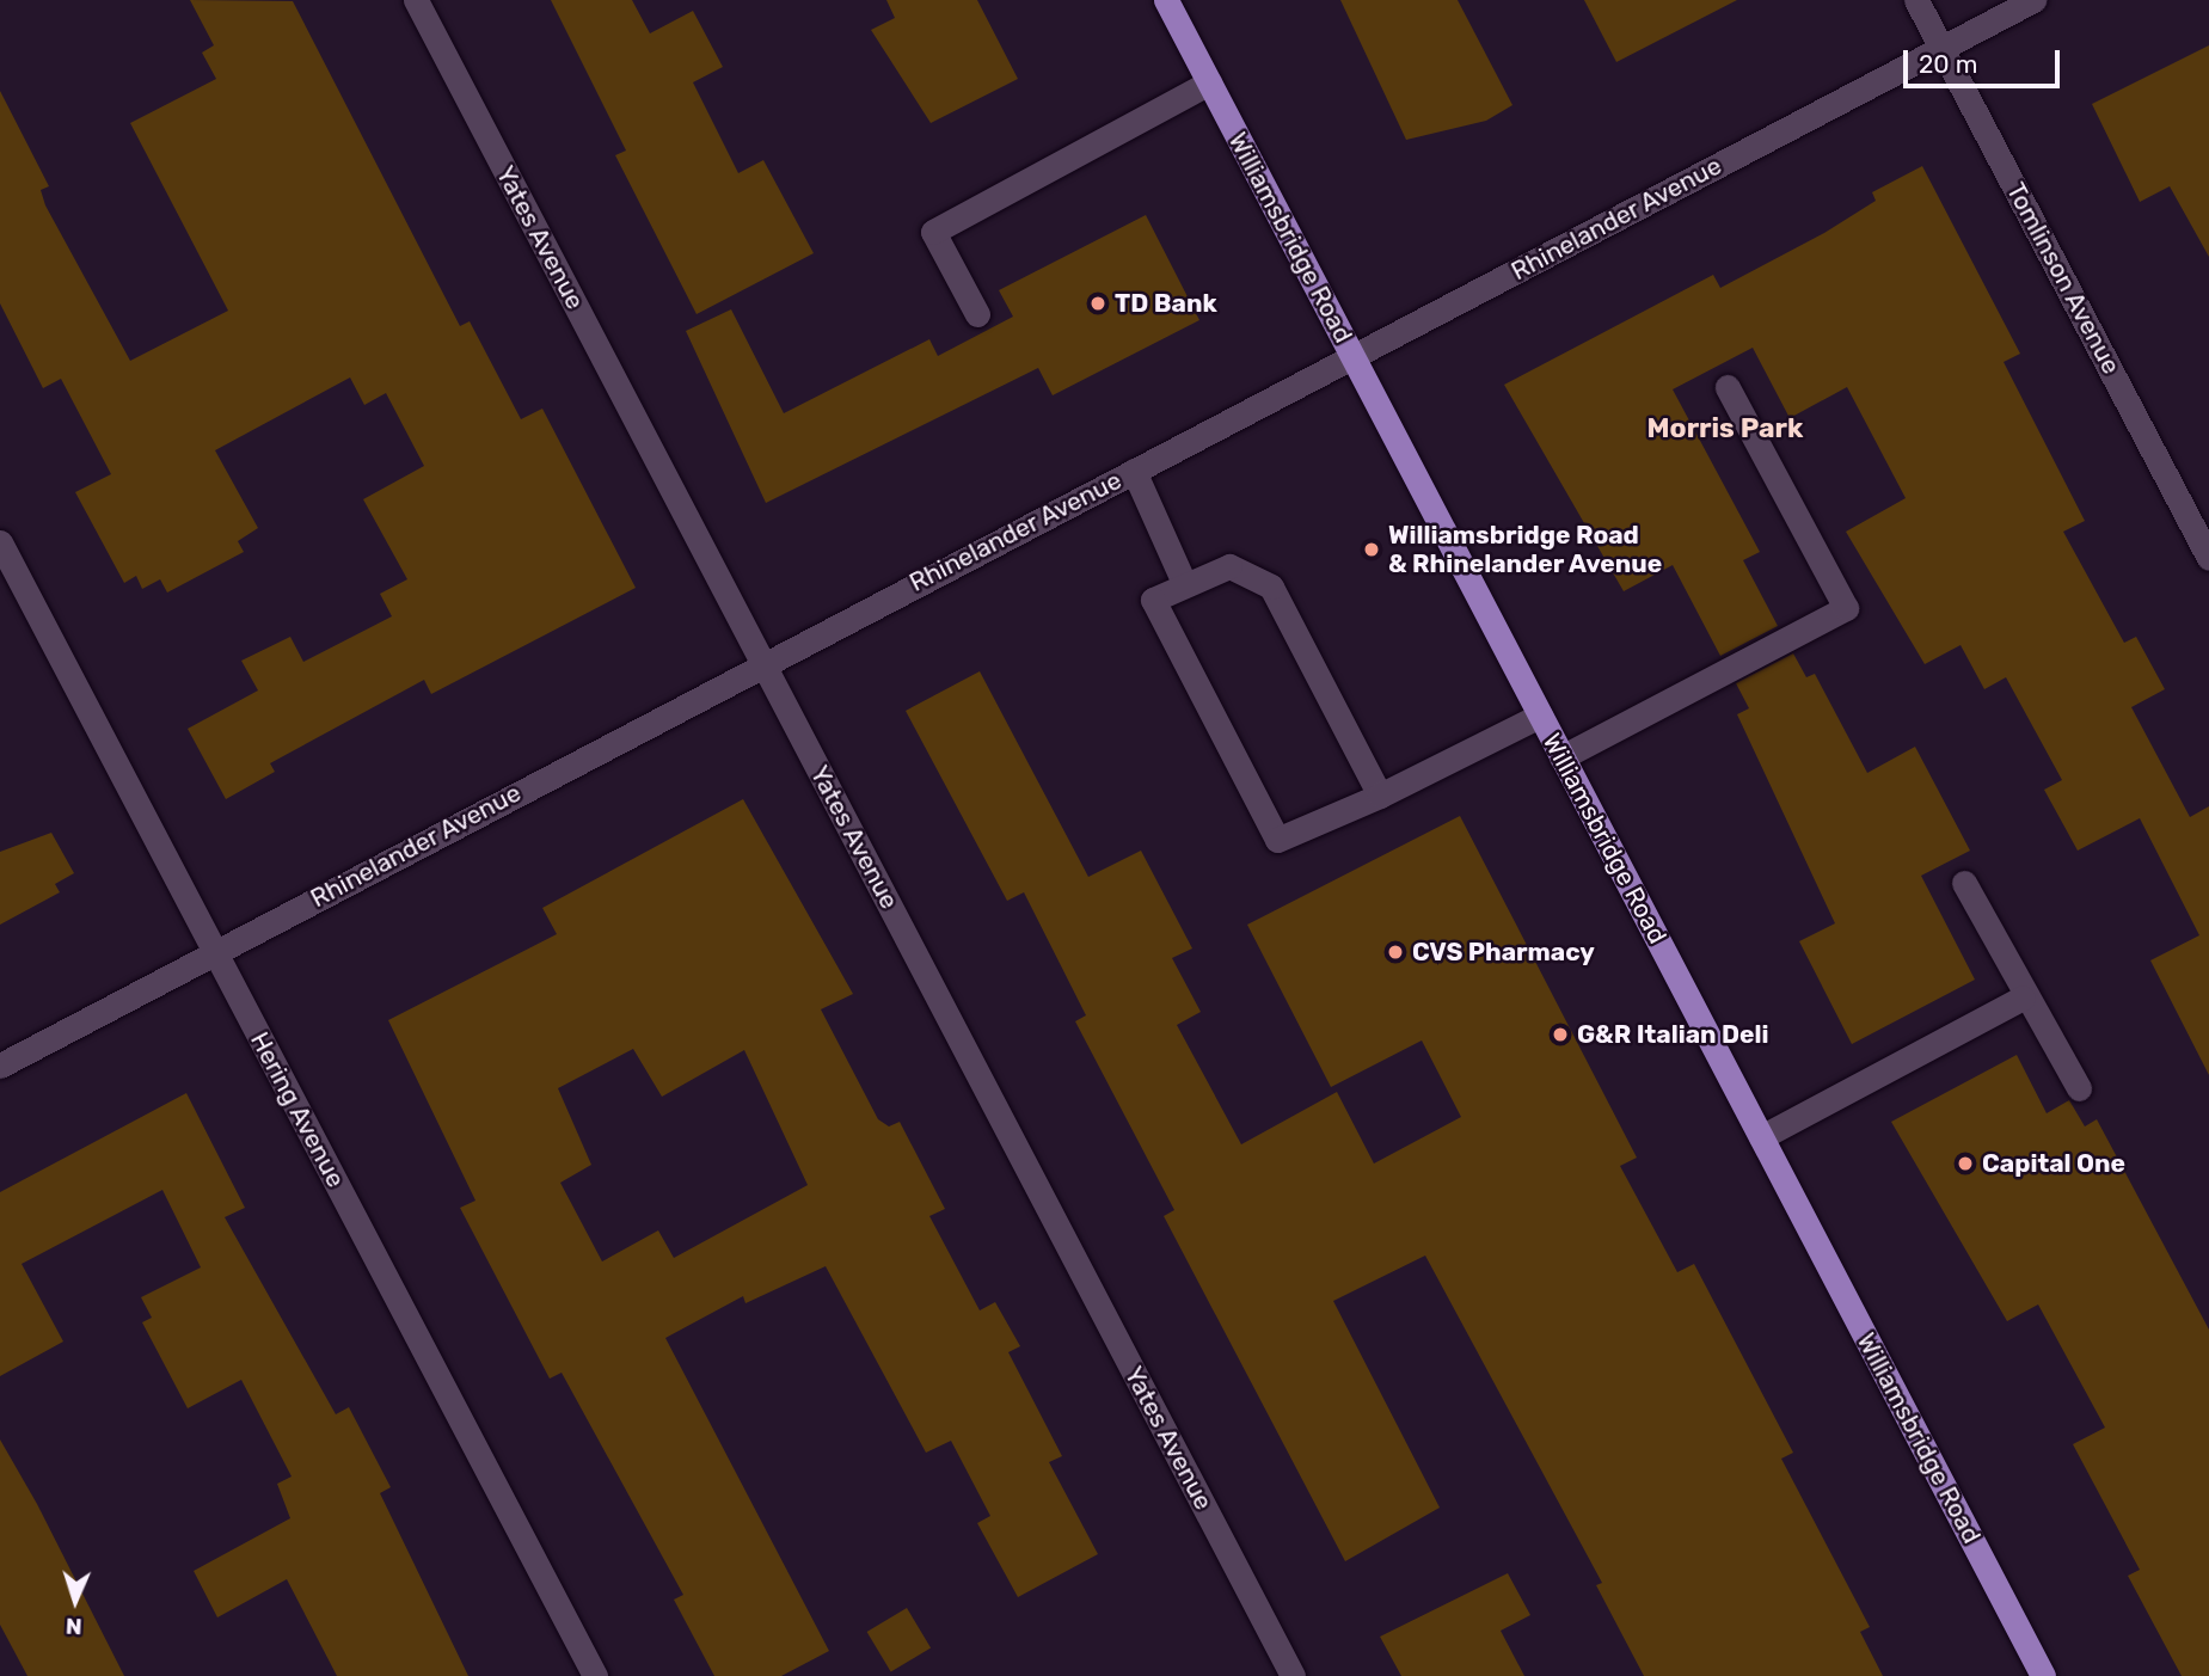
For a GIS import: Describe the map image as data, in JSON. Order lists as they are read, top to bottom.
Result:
{
  "streets": {
    "main road": ["Williamsbridge Road"],
    "street": [
      "Rhinelander Avenue",
      "Yates Avenue",
      "Tomlinson Avenue",
      "Hering Avenue"
    ]
  },
  "crossings": [
    ["Rhinelander Avenue", "Yates Avenue"],
    ["Rhinelander Avenue", "Williamsbridge Road"],
    ["Rhinelander Avenue", "Tomlinson Avenue"],
    ["Rhinelander Avenue", "Hering Avenue"]
  ],
  "districts": ["Morris Park"],
  "places": [
    "TD Bank",
    "Williamsbridge Road & Rhinelander Avenue",
    "CVS Pharmacy",
    "G&R Italian Deli",
    "Capital One"
  ],
  "scale_bar": "20 m",
  "north": "bottom"
}
